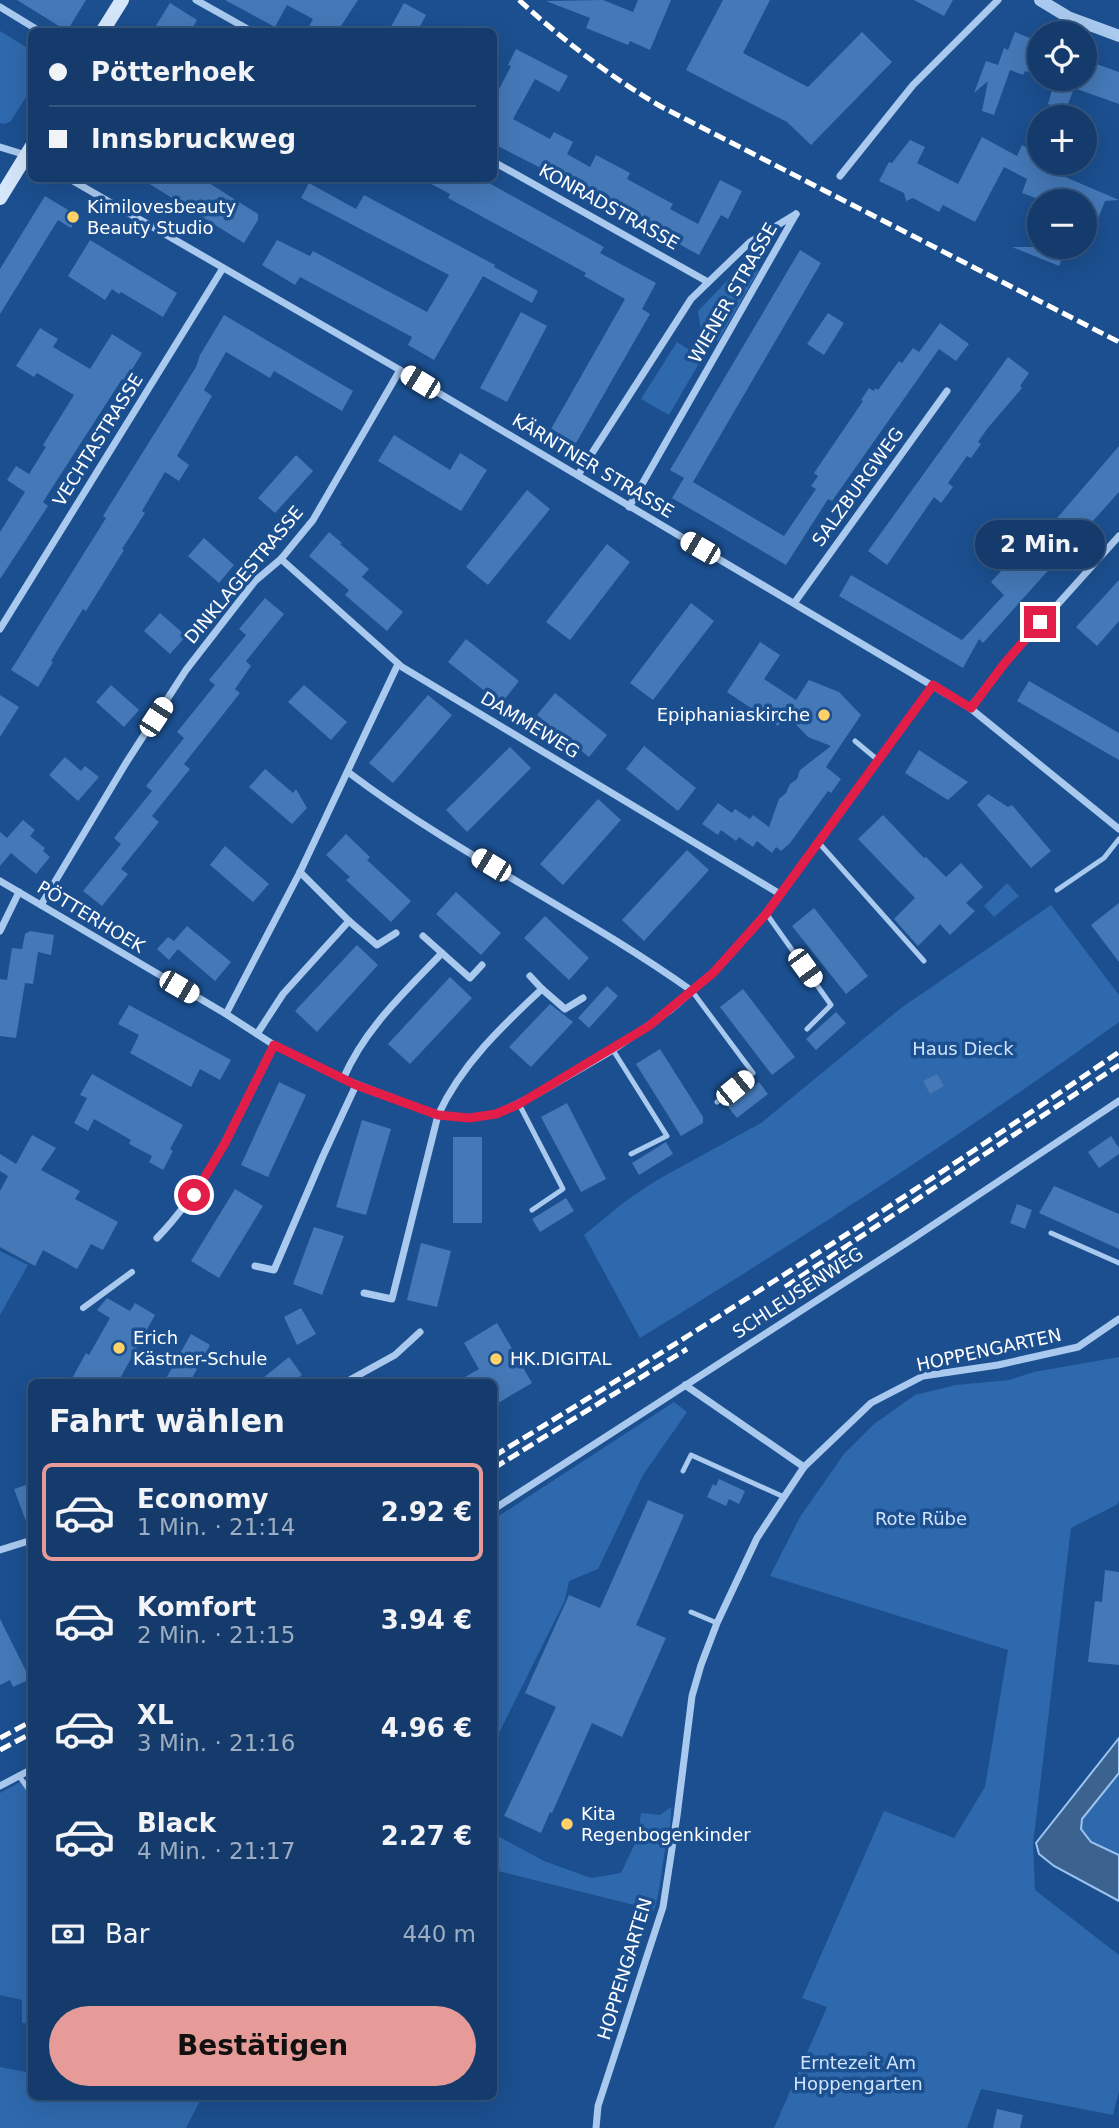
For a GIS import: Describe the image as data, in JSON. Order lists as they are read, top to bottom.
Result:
{
  "streets": {
    "street": [
      "KONRADSTRASSE",
      "WIENER STRASSE",
      "VECHTASTRASSE",
      "KÄRNTNER STRASSE",
      "SALZBURGWEG",
      "DINKLAGESTRASSE",
      "DAMMEWEG",
      "PÖTTERHOEK",
      "SCHLEUSENWEG",
      "HOPPENGARTEN"
    ]
  },
  "crossings": [
    ["KONRADSTRASSE", "WIENER STRASSE"],
    ["WIENER STRASSE", "KÄRNTNER STRASSE"],
    ["VECHTASTRASSE", "KÄRNTNER STRASSE"],
    ["KÄRNTNER STRASSE", "SALZBURGWEG"],
    ["KÄRNTNER STRASSE", "DINKLAGESTRASSE"],
    ["KÄRNTNER STRASSE", "PÖTTERHOEK"],
    ["DINKLAGESTRASSE", "DAMMEWEG"],
    ["DINKLAGESTRASSE", "PÖTTERHOEK"],
    ["DAMMEWEG", "PÖTTERHOEK"]
  ],
  "parks": ["Haus Dieck", "Rote Rübe", "Erntezeit Am Hoppengarten"],
  "places": [
    "Kimilovesbeauty Beauty Studio",
    "Epiphaniaskirche",
    "Erich Kästner-Schule",
    "HK.DIGITAL",
    "Kita Regenbogenkinder"
  ],
  "page": {
    "map_buttons": ["+", "−"],
    "banner": ["Pötterhoek", "Innsbruckweg"],
    "bubble": "2 Min.",
    "heading": "Fahrt wählen",
    "list": [
      {
        "name": "Economy",
        "note": "1 Min. · 21:14",
        "value": "2.92 €"
      },
      {
        "name": "Komfort",
        "note": "2 Min. · 21:15",
        "value": "3.94 €"
      },
      {
        "name": "XL",
        "note": "3 Min. · 21:16",
        "value": "4.96 €"
      },
      {
        "name": "Black",
        "note": "4 Min. · 21:17",
        "value": "2.27 €"
      }
    ],
    "pay": ["Bar", "440 m"],
    "buttons": "Bestätigen"
  }
}
